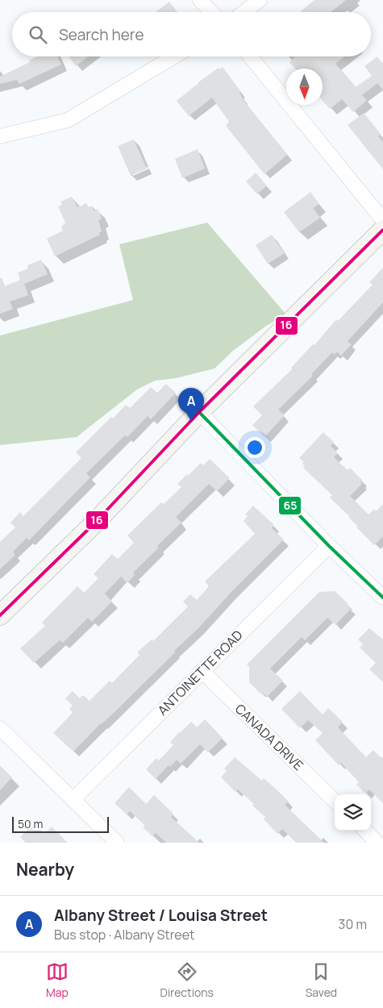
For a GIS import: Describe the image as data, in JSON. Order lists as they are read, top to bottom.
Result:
{
  "streets": {
    "street": ["ANTOINETTE ROAD", "CANADA DRIVE"]
  },
  "crossings": [
    ["ANTOINETTE ROAD", "CANADA DRIVE"]
  ],
  "lines": ["transit line 16", "transit line 65"],
  "scale_bar": "50 m",
  "north": "bottom",
  "page": {
    "search": "Search here",
    "pins": "A",
    "scale": "50 m",
    "heading": "Nearby",
    "list": [
      {
        "mark": "A",
        "name": "Albany Street / Louisa Street",
        "note": "Bus stop · Albany Street",
        "value": "30 m"
      }
    ],
    "nav": ["Map", "Directions", "Saved"]
  }
}
